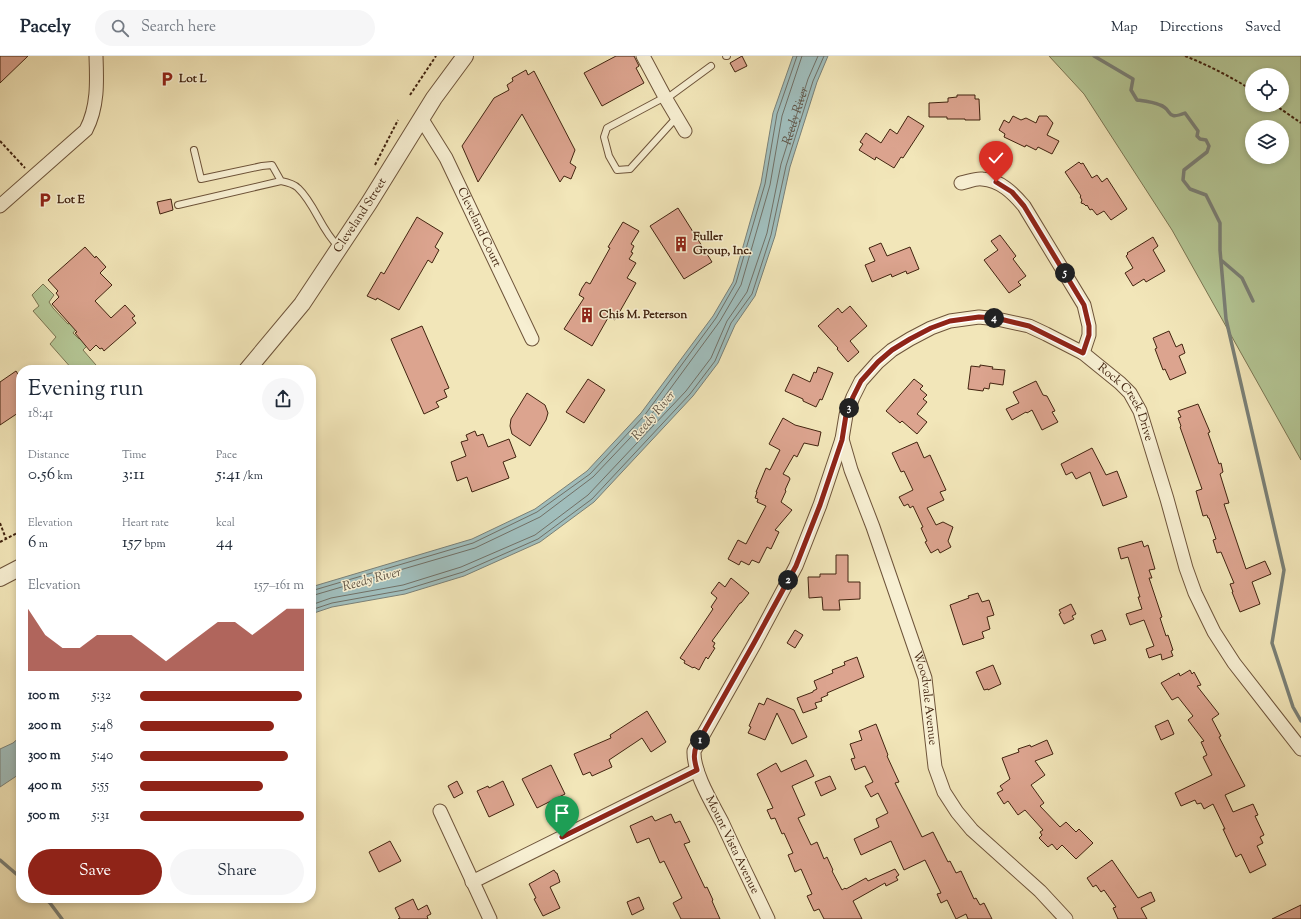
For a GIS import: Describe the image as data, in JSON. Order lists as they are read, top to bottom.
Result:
{
  "streets": {
    "street": [
      "Cleveland Street",
      "Cleveland Court",
      "Rock Creek Drive",
      "Woodvale Avenue",
      "Mount Vista Avenue"
    ]
  },
  "crossings": [
    ["Cleveland Street", "Cleveland Court"],
    ["Rock Creek Drive", "Woodvale Avenue"],
    ["Rock Creek Drive", "Mount Vista Avenue"]
  ],
  "water": ["Reedy River"],
  "places": {
    "parking": ["Lot L", "Lot E"],
    "building": ["Fuller Group, Inc.", "Chis M. Peterson"]
  },
  "page": {
    "header": "Pacely",
    "search": "Search here",
    "nav": ["Map", "Directions", "Saved"],
    "pins": [
      "5",
      "4",
      "3",
      "2",
      "1"
    ],
    "heading": ["Evening run", "18:41"],
    "stats": [
      ["Distance", "0.56 km"],
      ["Time", "3:11"],
      ["Pace", "5:41 /km"],
      ["Elevation", "6 m"],
      ["Heart rate", "157 bpm"],
      ["kcal", "44"]
    ],
    "chart": ["Elevation", "157–161 m"],
    "list": [
      {
        "name": "100 m",
        "note": "5:32"
      },
      {
        "name": "200 m",
        "note": "5:48"
      },
      {
        "name": "300 m",
        "note": "5:40"
      },
      {
        "name": "400 m",
        "note": "5:55"
      },
      {
        "name": "500 m",
        "note": "5:31"
      }
    ],
    "buttons": ["Save", "Share"]
  }
}
